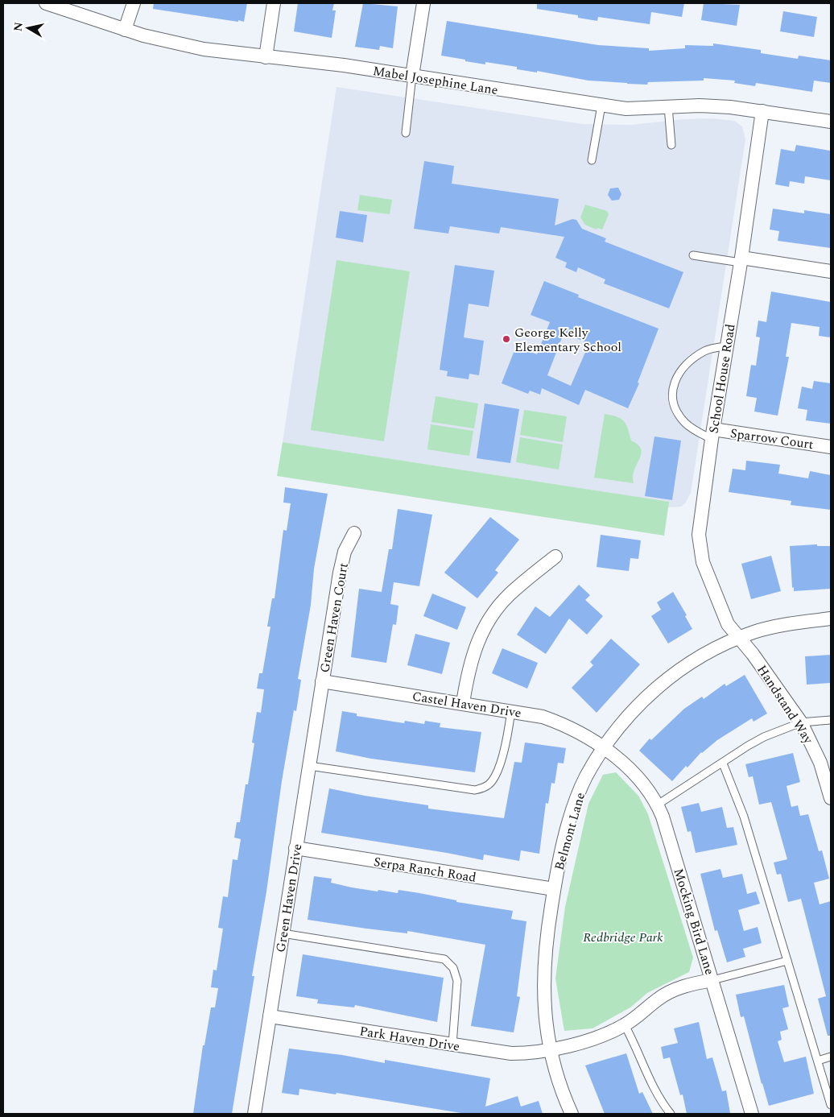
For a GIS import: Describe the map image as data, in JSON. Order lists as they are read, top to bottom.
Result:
{
  "streets": {
    "street": [
      "Mabel Josephine Lane",
      "School House Road",
      "Sparrow Court",
      "Green Haven Court",
      "Castel Haven Drive",
      "Handstand Way",
      "Belmont Lane",
      "Serpa Ranch Road",
      "Green Haven Drive",
      "Mocking Bird Lane",
      "Park Haven Drive"
    ]
  },
  "crossings": [
    ["Mabel Josephine Lane", "School House Road"],
    ["School House Road", "Sparrow Court"],
    ["School House Road", "Handstand Way"],
    ["School House Road", "Belmont Lane"],
    ["Green Haven Court", "Castel Haven Drive"],
    ["Green Haven Court", "Green Haven Drive"],
    ["Castel Haven Drive", "Belmont Lane"],
    ["Castel Haven Drive", "Green Haven Drive"],
    ["Castel Haven Drive", "Mocking Bird Lane"],
    ["Handstand Way", "Belmont Lane"],
    ["Belmont Lane", "Serpa Ranch Road"],
    ["Belmont Lane", "Mocking Bird Lane"],
    ["Belmont Lane", "Park Haven Drive"],
    ["Serpa Ranch Road", "Green Haven Drive"],
    ["Green Haven Drive", "Park Haven Drive"],
    ["Mocking Bird Lane", "Park Haven Drive"]
  ],
  "parks": ["Redbridge Park"],
  "places": ["George Kelly Elementary School"],
  "north": "left"
}
